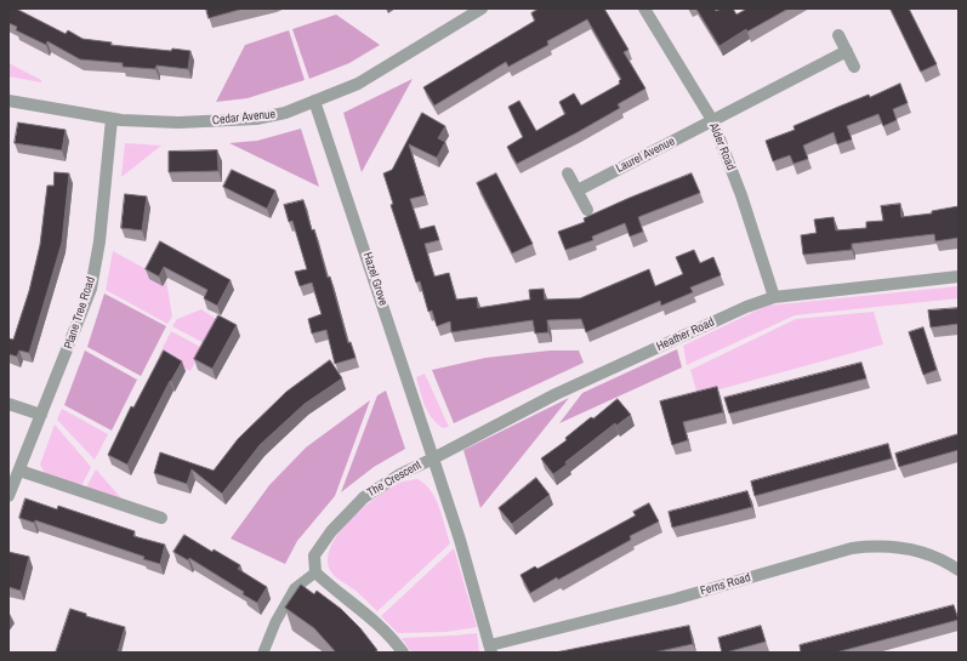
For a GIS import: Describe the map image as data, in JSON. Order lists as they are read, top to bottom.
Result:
{
  "streets": {
    "street": [
      "Cedar Avenue",
      "Alder Road",
      "Laurel Avenue",
      "Hazel Grove",
      "Plane Tree Road",
      "Heather Road",
      "The Crescent",
      "Ferns Road"
    ]
  },
  "crossings": [
    ["Cedar Avenue", "Hazel Grove"],
    ["Cedar Avenue", "Plane Tree Road"],
    ["Alder Road", "Laurel Avenue"],
    ["Alder Road", "Heather Road"],
    ["Hazel Grove", "Heather Road"],
    ["Hazel Grove", "The Crescent"],
    ["Heather Road", "The Crescent"],
    ["The Crescent", "Ferns Road"]
  ]
}
